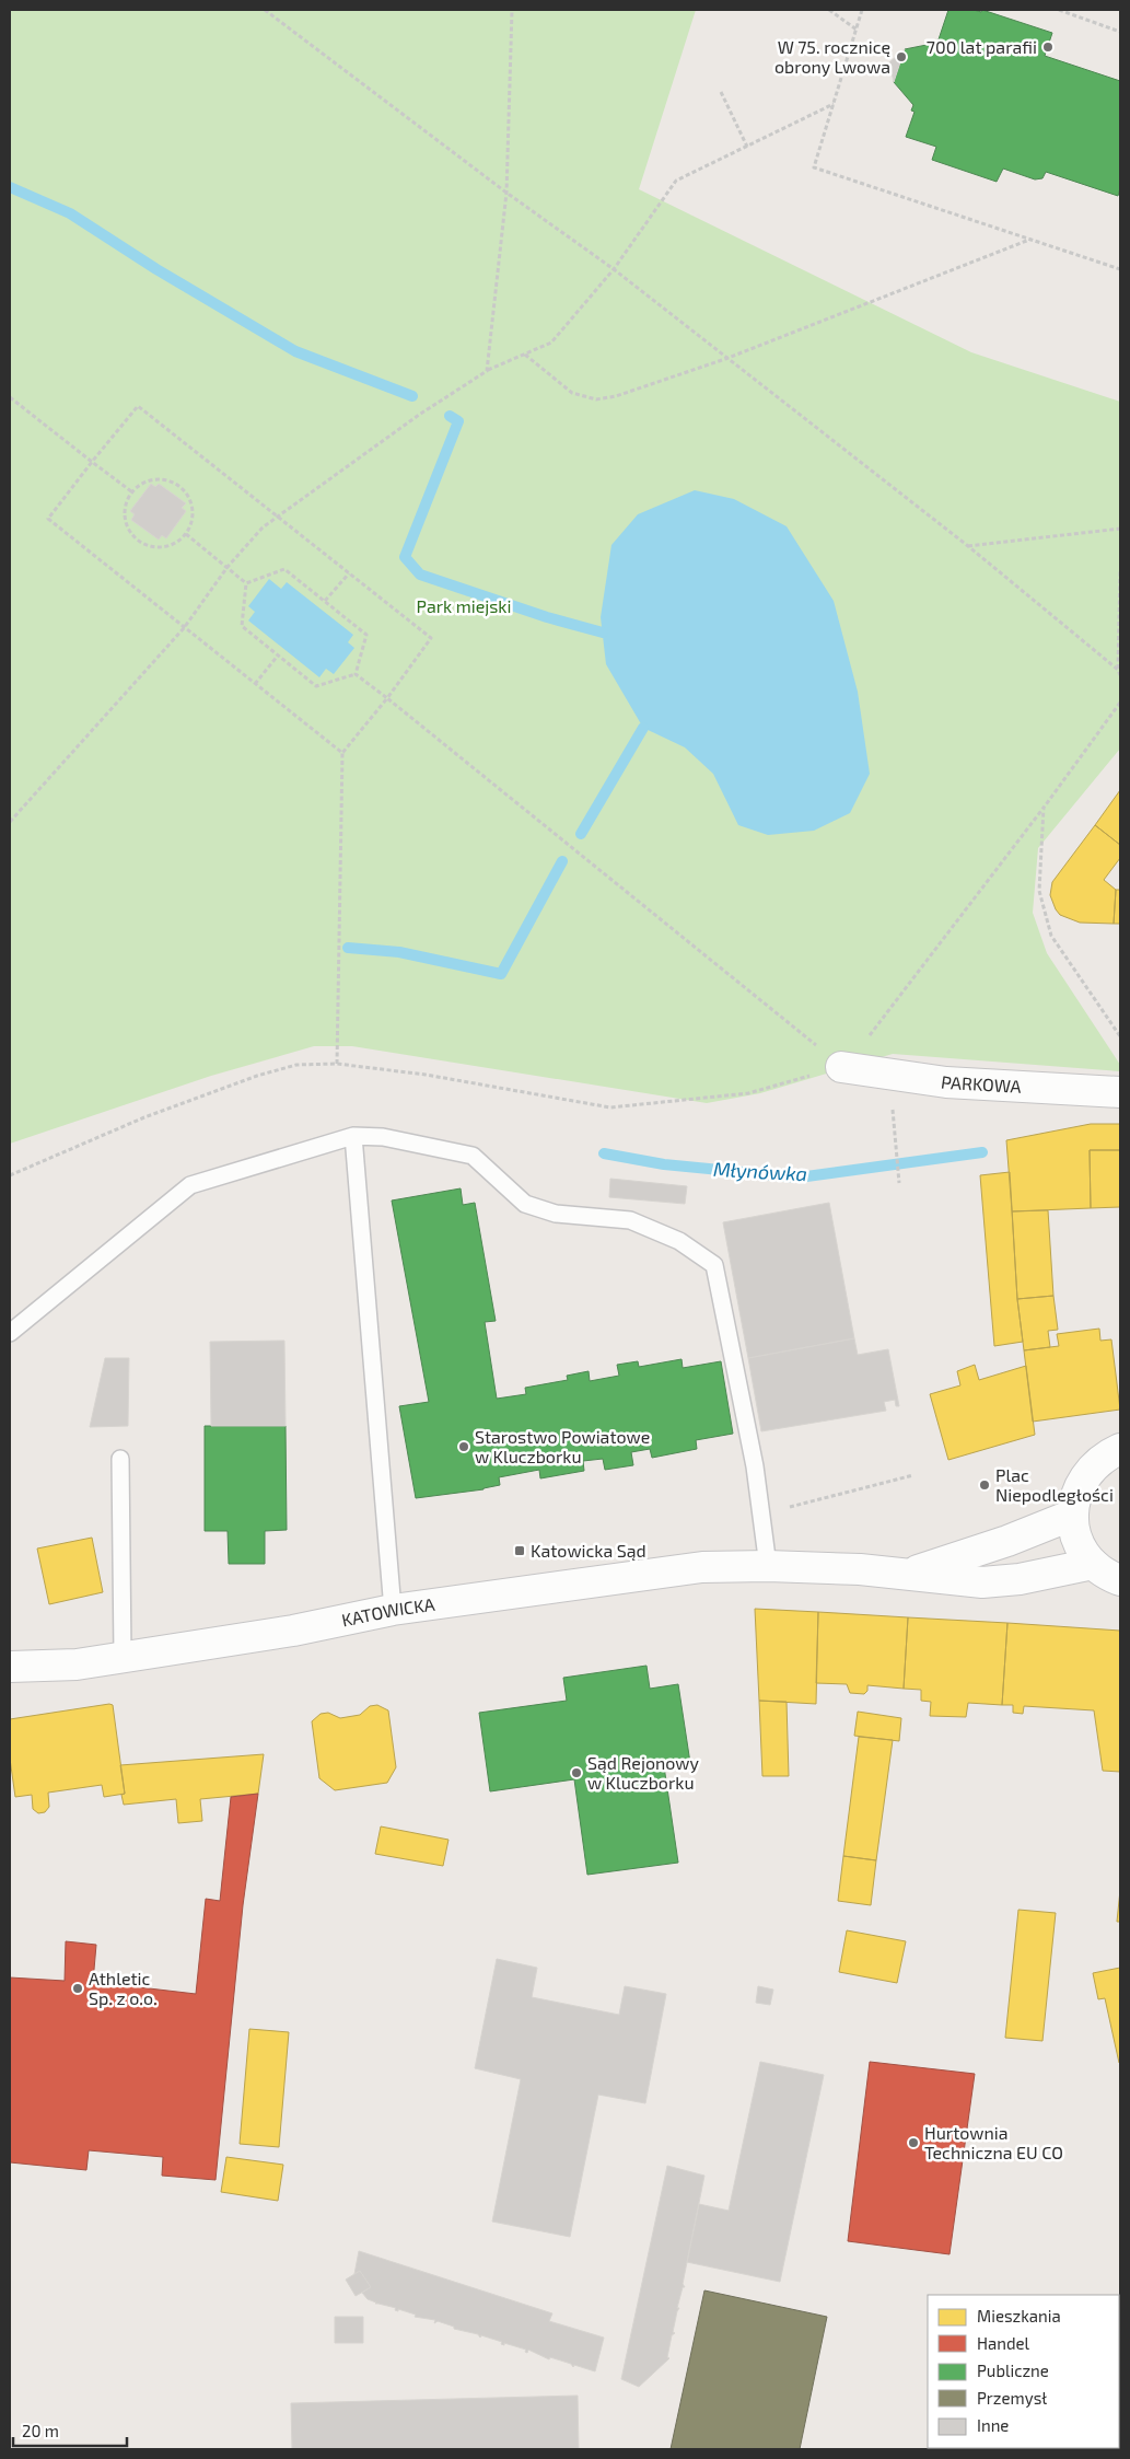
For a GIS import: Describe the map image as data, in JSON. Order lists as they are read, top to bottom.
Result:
{
  "streets": {
    "main road": ["PARKOWA", "KATOWICKA"]
  },
  "water": ["Młynówka"],
  "parks": ["Park miejski"],
  "places": {
    "other": [
      "700 lat parafii",
      "W 75. rocznicę obrony Lwowa",
      "Starostwo Powiatowe w Kluczborku",
      "Plac Niepodległości",
      "Sąd Rejonowy w Kluczborku",
      "Athletic Sp. z o.o.",
      "Hurtownia Techniczna EU CO"
    ],
    "transit": ["Katowicka Sąd"]
  },
  "legend": [
    "Mieszkania",
    "Handel",
    "Publiczne",
    "Przemysł",
    "Inne"
  ],
  "scale_bar": "20 m"
}
